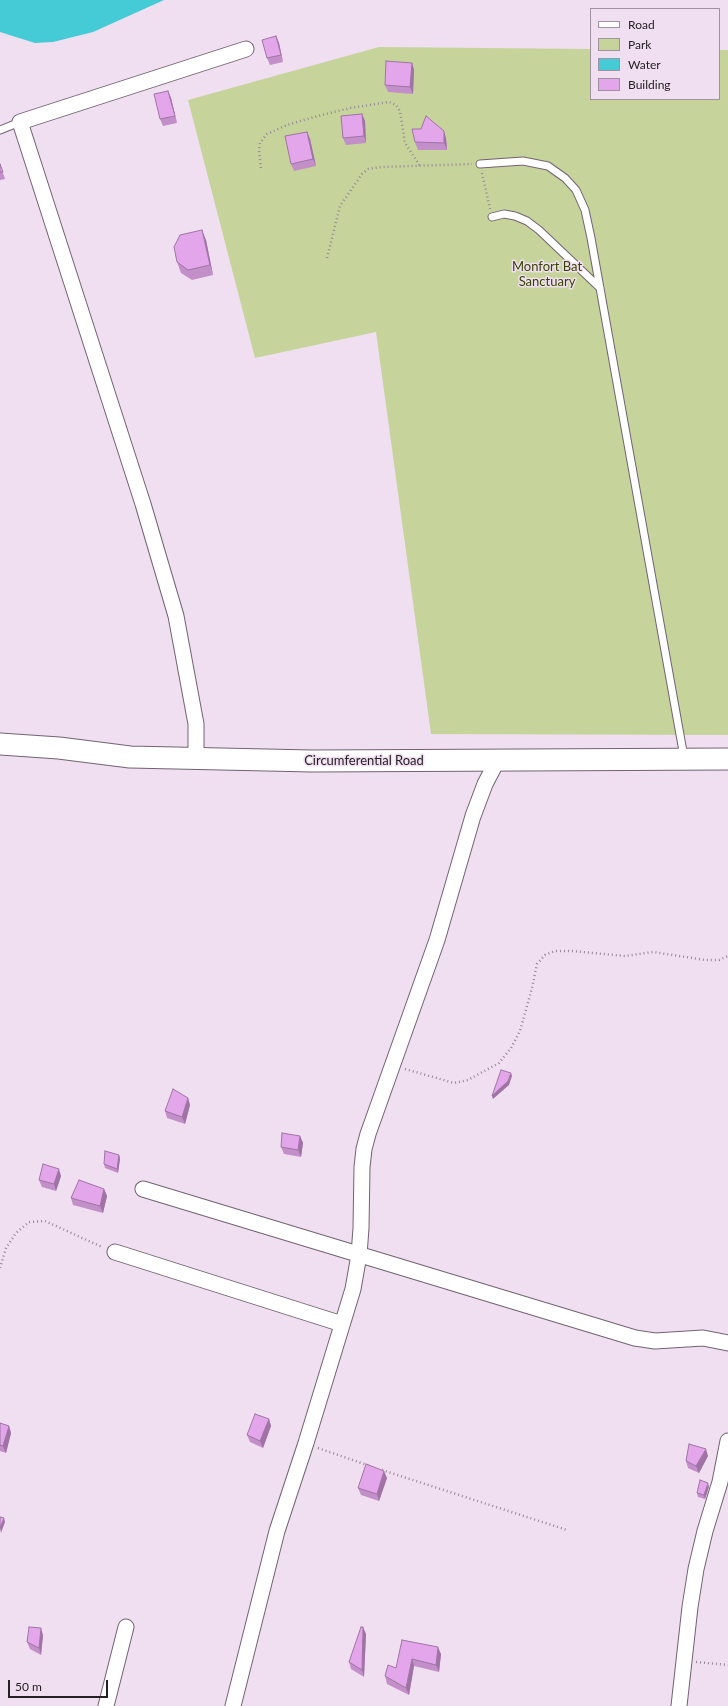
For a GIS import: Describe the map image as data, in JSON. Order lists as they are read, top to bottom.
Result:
{
  "streets": {
    "main road": ["Circumferential Road"]
  },
  "parks": ["Monfort Bat Sanctuary"],
  "legend": [
    "Road",
    "Park",
    "Water",
    "Building"
  ],
  "scale_bar": "50 m"
}
